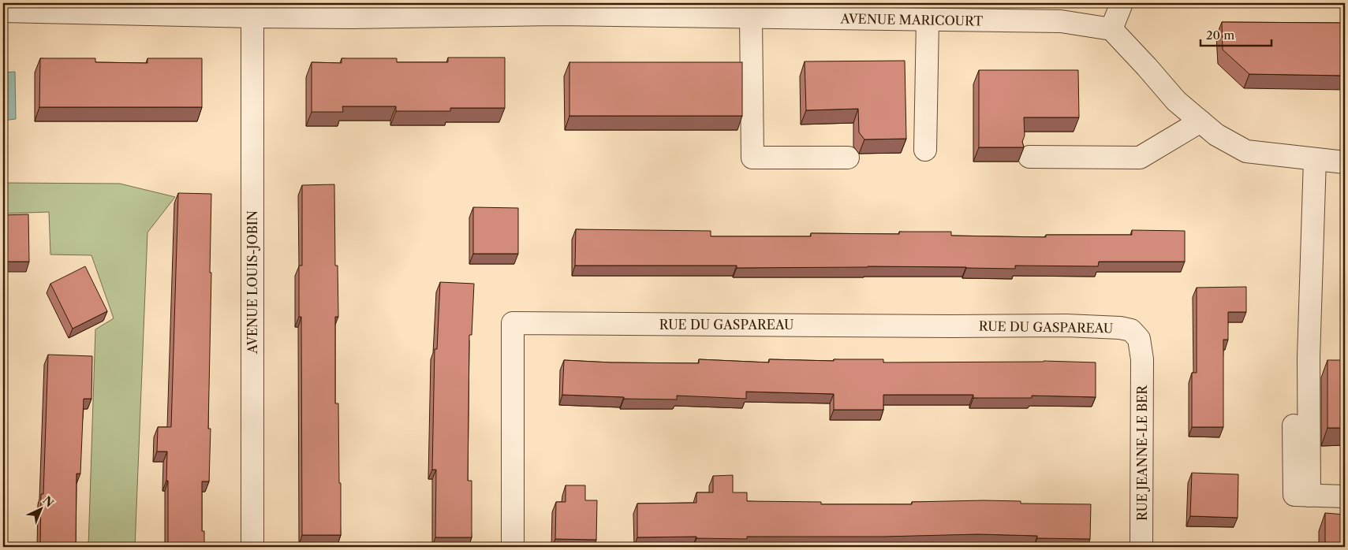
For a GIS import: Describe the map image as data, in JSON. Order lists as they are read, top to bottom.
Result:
{
  "streets": {
    "street": [
      "AVENUE MARICOURT",
      "AVENUE LOUIS-JOBIN",
      "RUE DU GASPAREAU",
      "RUE JEANNE-LE BER"
    ]
  },
  "crossings": [
    ["AVENUE MARICOURT", "AVENUE LOUIS-JOBIN"],
    ["RUE DU GASPAREAU", "RUE JEANNE-LE BER"]
  ],
  "scale_bar": "20 m",
  "north": "top right"
}
